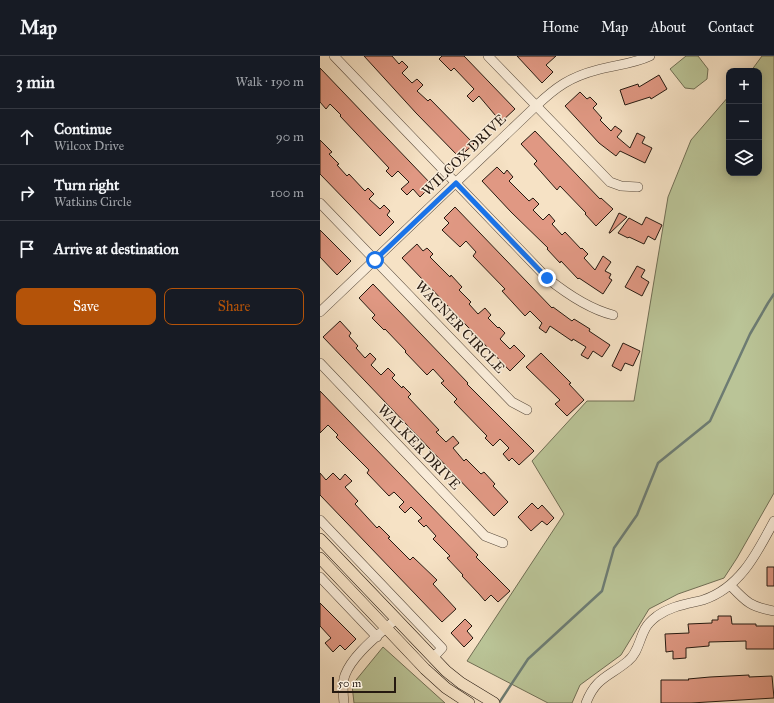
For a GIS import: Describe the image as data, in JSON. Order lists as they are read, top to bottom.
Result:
{
  "streets": {
    "street": ["WILCOX DRIVE", "WAGNER CIRCLE", "WALKER DRIVE"]
  },
  "crossings": [
    ["WILCOX DRIVE", "WAGNER CIRCLE"]
  ],
  "scale_bar": "50 m",
  "page": {
    "header": "Map",
    "nav": [
      "Home",
      "Map",
      "About",
      "Contact"
    ],
    "heading": ["3 min", "Walk · 190 m"],
    "map_buttons": ["+", "−"],
    "list": [
      ["Continue", "Wilcox Drive", "90 m"],
      ["Turn right", "Watkins Circle", "100 m"],
      "Arrive at destination"
    ],
    "buttons": ["Save", "Share"],
    "scale": "50 m"
  }
}
